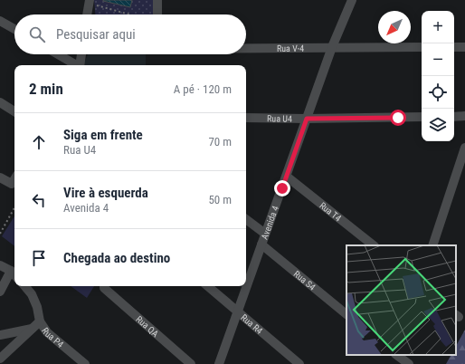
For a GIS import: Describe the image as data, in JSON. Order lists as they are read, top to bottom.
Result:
{
  "streets": {
    "street": [
      "Rua V-4",
      "Rua U4",
      "Rua T4",
      "Avenida 4",
      "Rua S4",
      "Rua R4",
      "Rua QA",
      "Rua P4"
    ]
  },
  "crossings": [
    ["Rua V-4", "Avenida 4"],
    ["Rua U4", "Avenida 4"],
    ["Rua T4", "Avenida 4"],
    ["Avenida 4", "Rua S4"],
    ["Avenida 4", "Rua R4"]
  ],
  "north": "bottom left",
  "page": {
    "map_buttons": ["+", "−"],
    "search": "Pesquisar aqui",
    "heading": ["2 min", "A pé · 120 m"],
    "list": [
      ["Siga em frente", "Rua U4", "70 m"],
      ["Vire à esquerda", "Avenida 4", "50 m"],
      "Chegada ao destino"
    ]
  }
}
